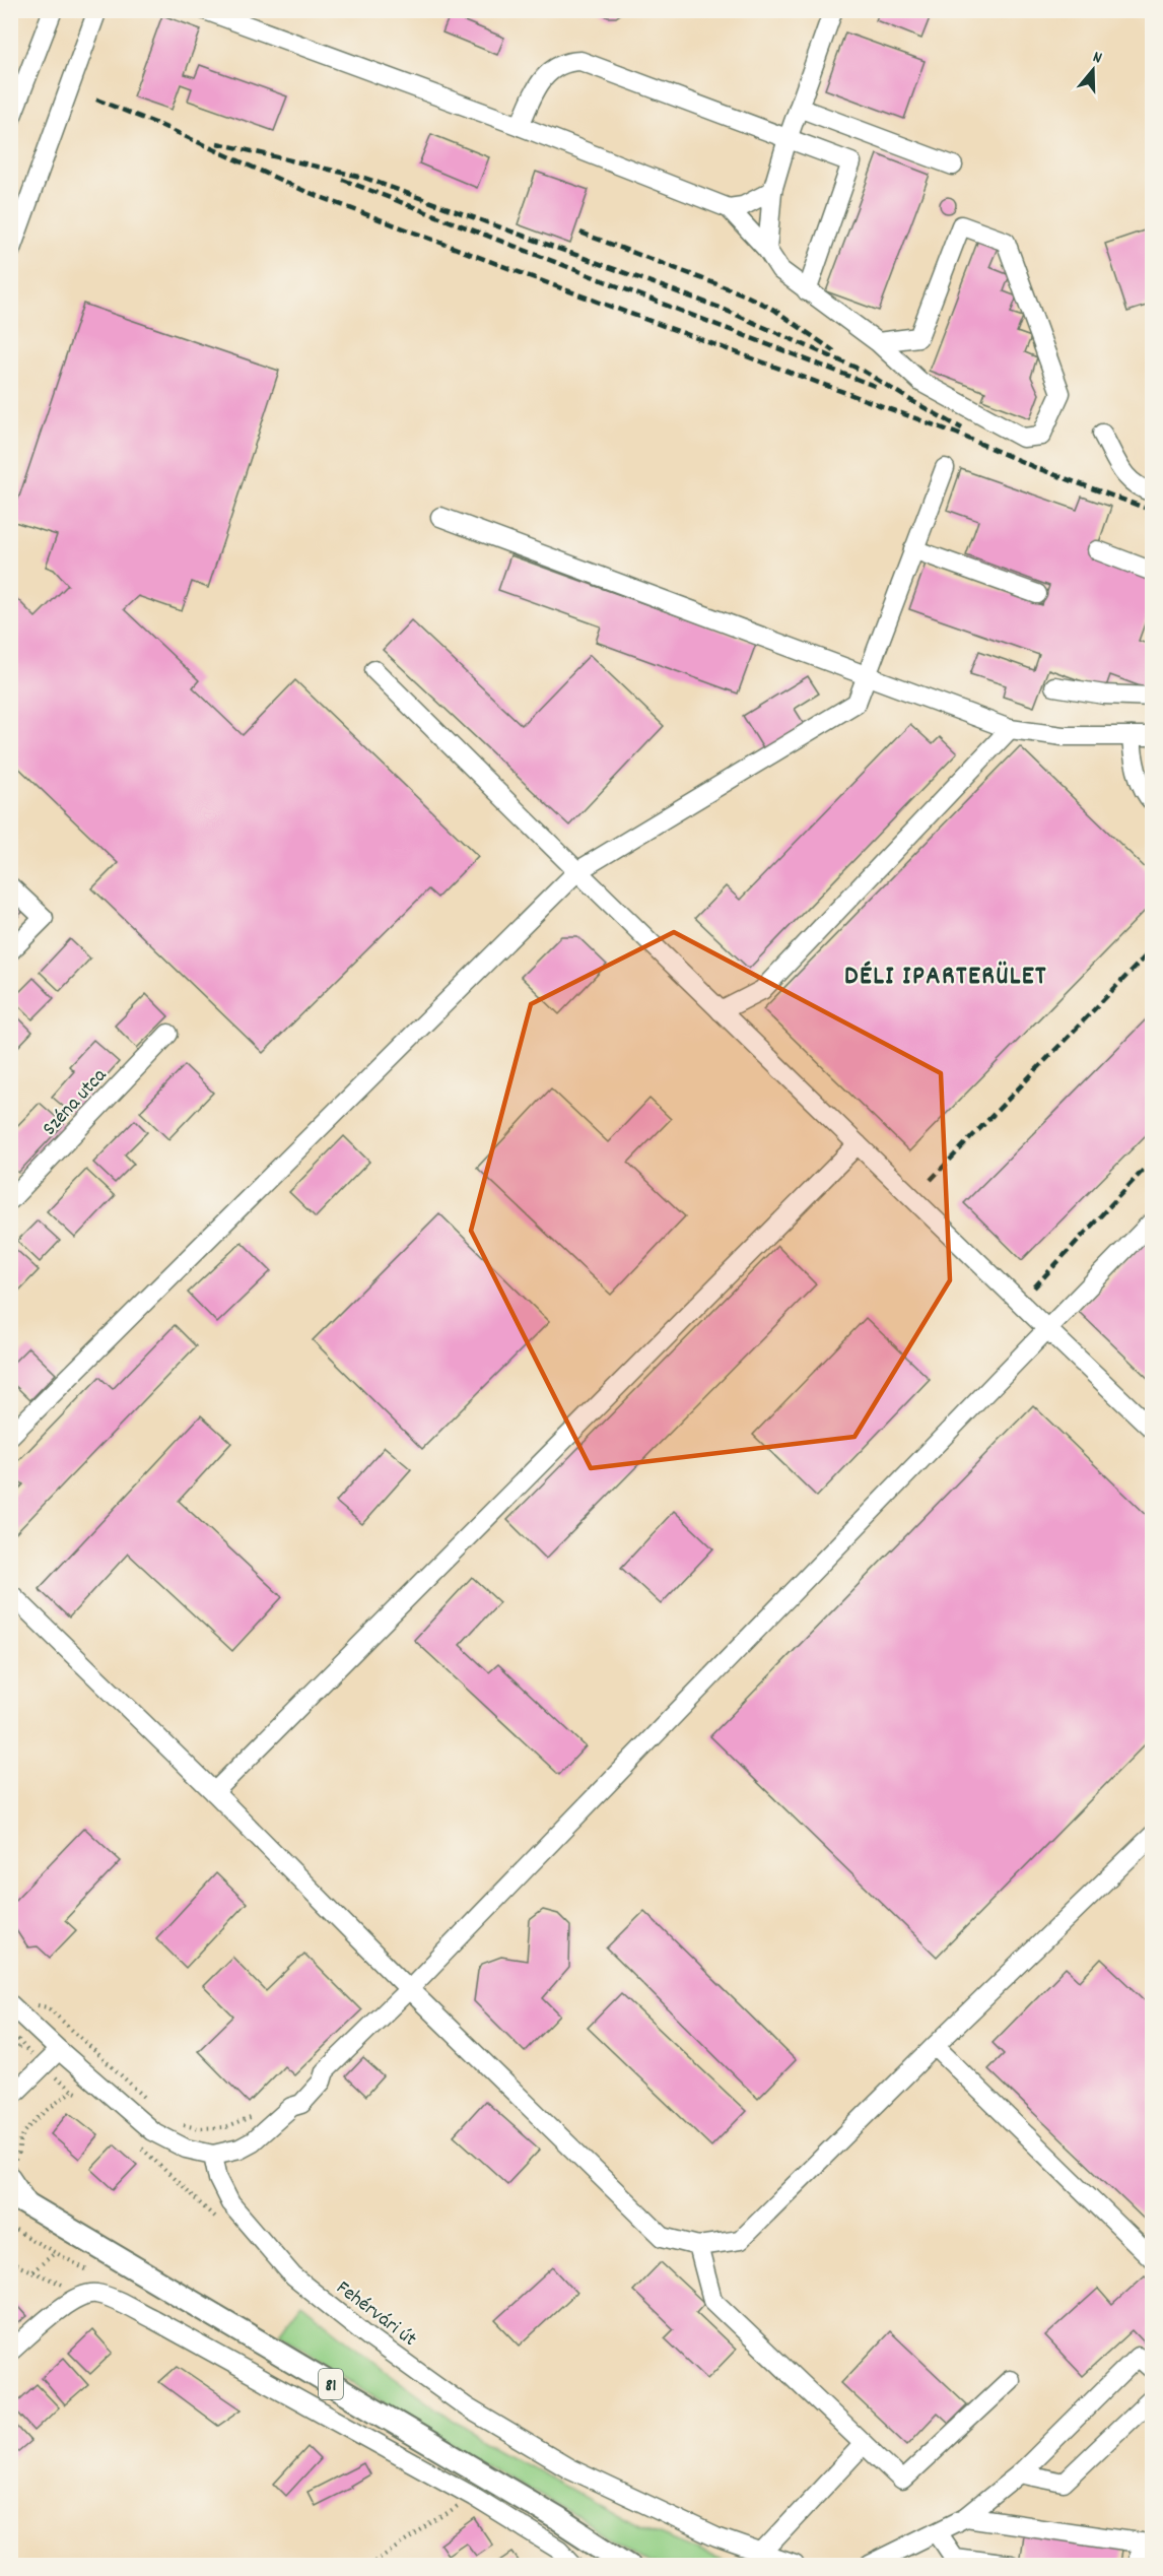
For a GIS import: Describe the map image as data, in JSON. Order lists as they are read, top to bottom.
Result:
{
  "streets": {
    "main road": ["81"],
    "street": ["Széna utca", "Fehérvári út"]
  },
  "districts": ["DÉLI IPARTERÜLET"],
  "north": "top"
}
